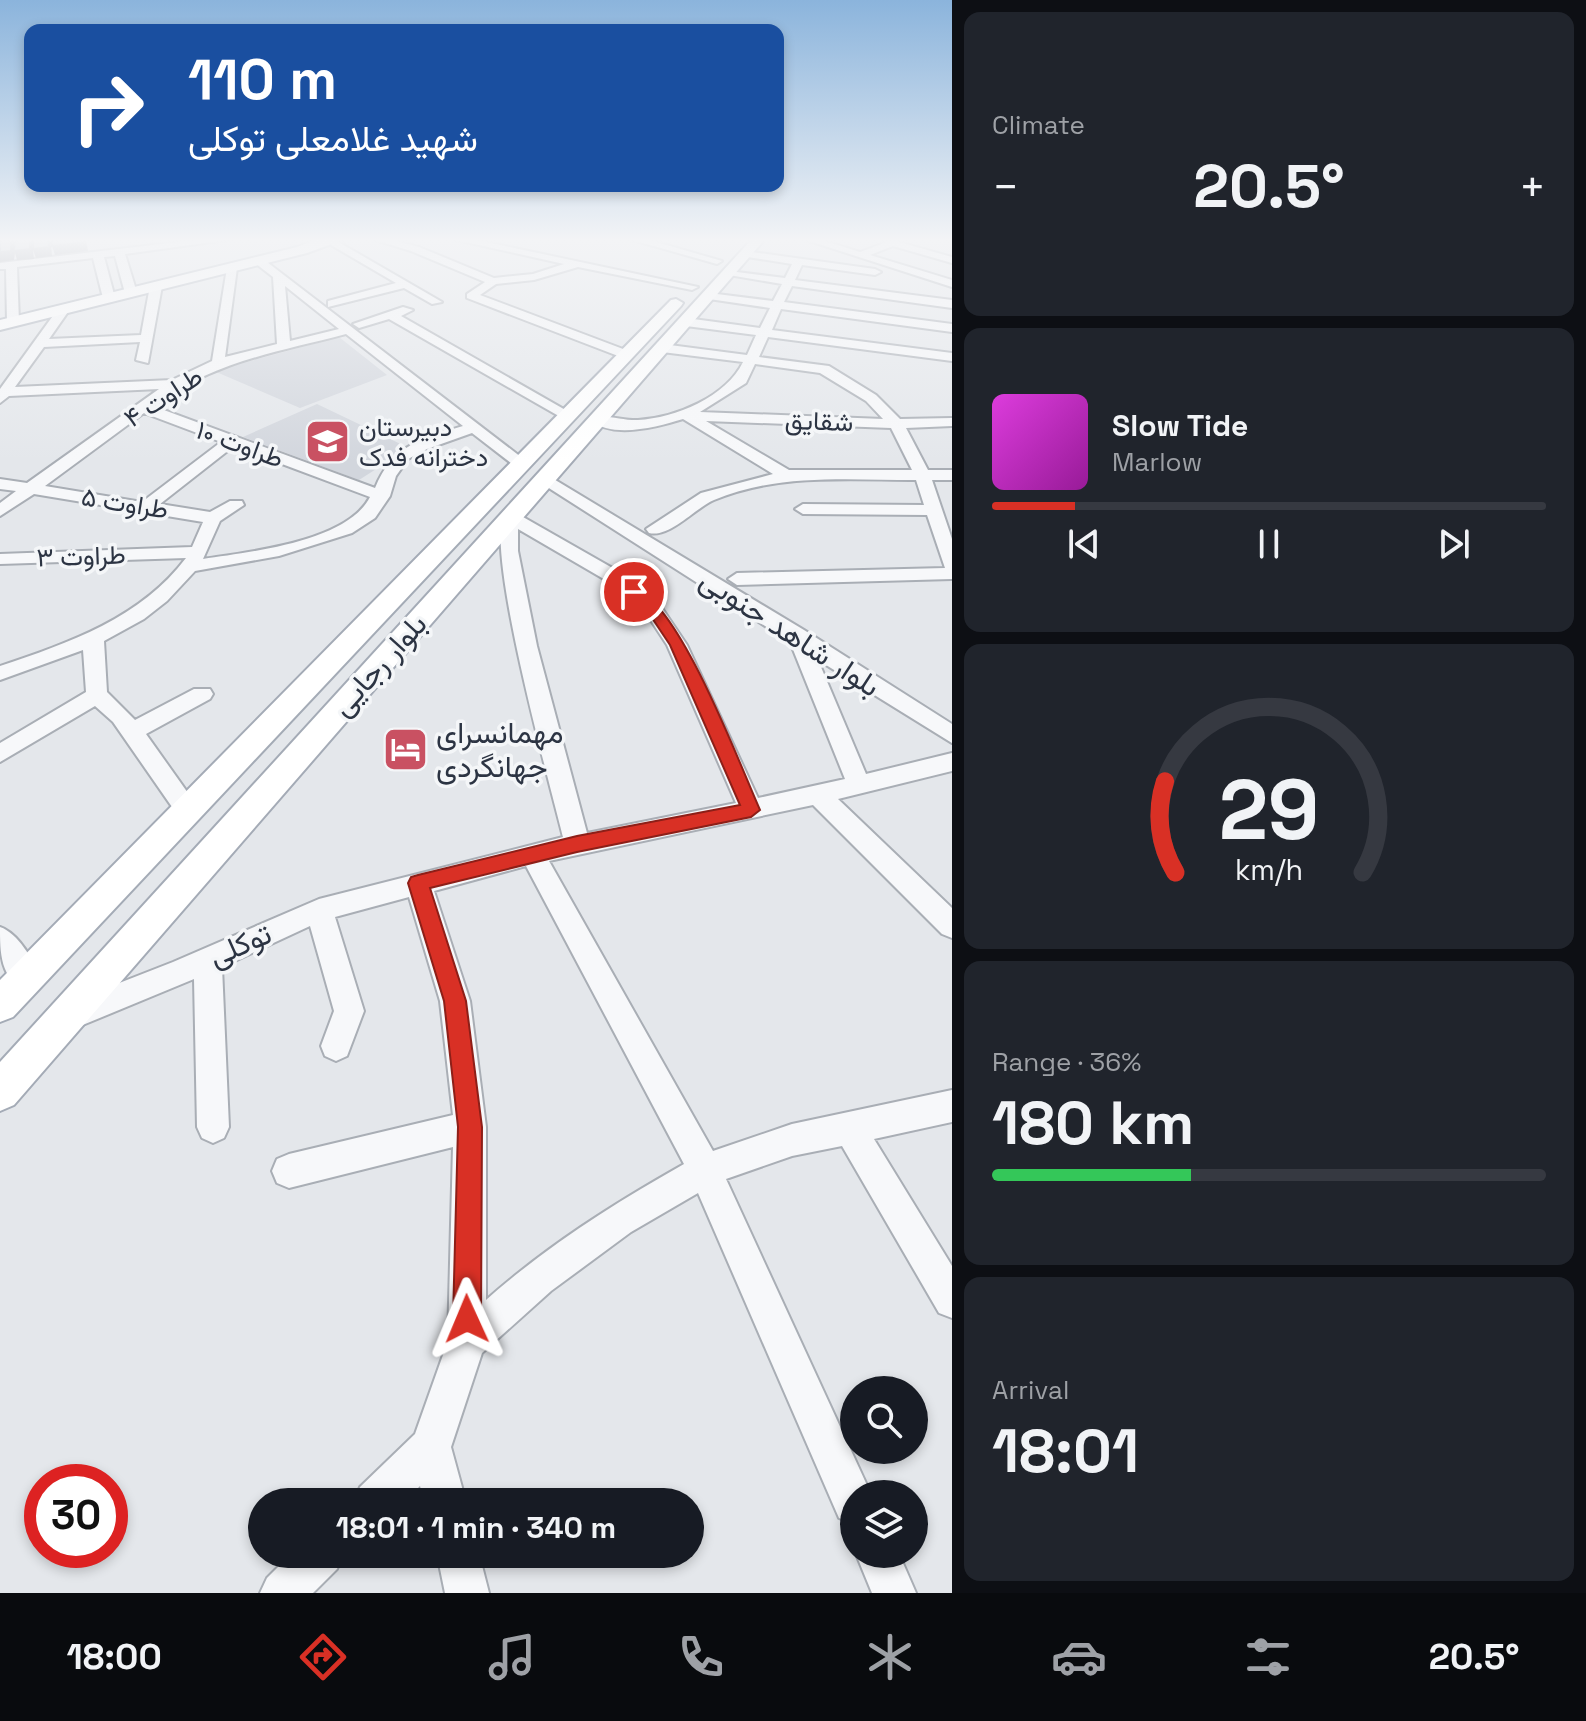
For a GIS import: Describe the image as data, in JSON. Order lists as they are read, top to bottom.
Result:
{
  "streets": {
    "main road": ["بلوار رجایی"],
    "street": [
      "طراوت ۴",
      "شقایق",
      "طراوت ۱۰",
      "طراوت ۵",
      "طراوت ۳",
      "بلوار شاهد جنوبی",
      "توکلی"
    ]
  },
  "crossings": [
    ["طراوت ۴", "طراوت ۱۰"],
    ["طراوت ۴", "طراوت ۵"],
    ["طراوت ۱۰", "طراوت ۳"],
    ["طراوت ۵", "طراوت ۳"],
    ["بلوار شاهد جنوبی", "بلوار رجایی"],
    ["بلوار رجایی", "توکلی"]
  ],
  "places": {
    "school or university": ["دبیرستان دخترانه فدک"],
    "hotel": ["مهمانسرای جهانگردی"]
  },
  "page": {
    "tile": [
      "Climate",
      ["Range · 36%", "180 km"],
      ["Arrival", "18:01"]
    ],
    "turn": ["110 m", "شهید غلامعلی توکلی"],
    "heat": ["−", "20.5°", "+"],
    "song": ["Slow Tide", "Marlow"],
    "limit": "30",
    "trip": "18:01 · 1 min · 340 m",
    "tabs": ["18:00", "20.5°"],
    "gauge": ["29", "km/h"]
  }
}
